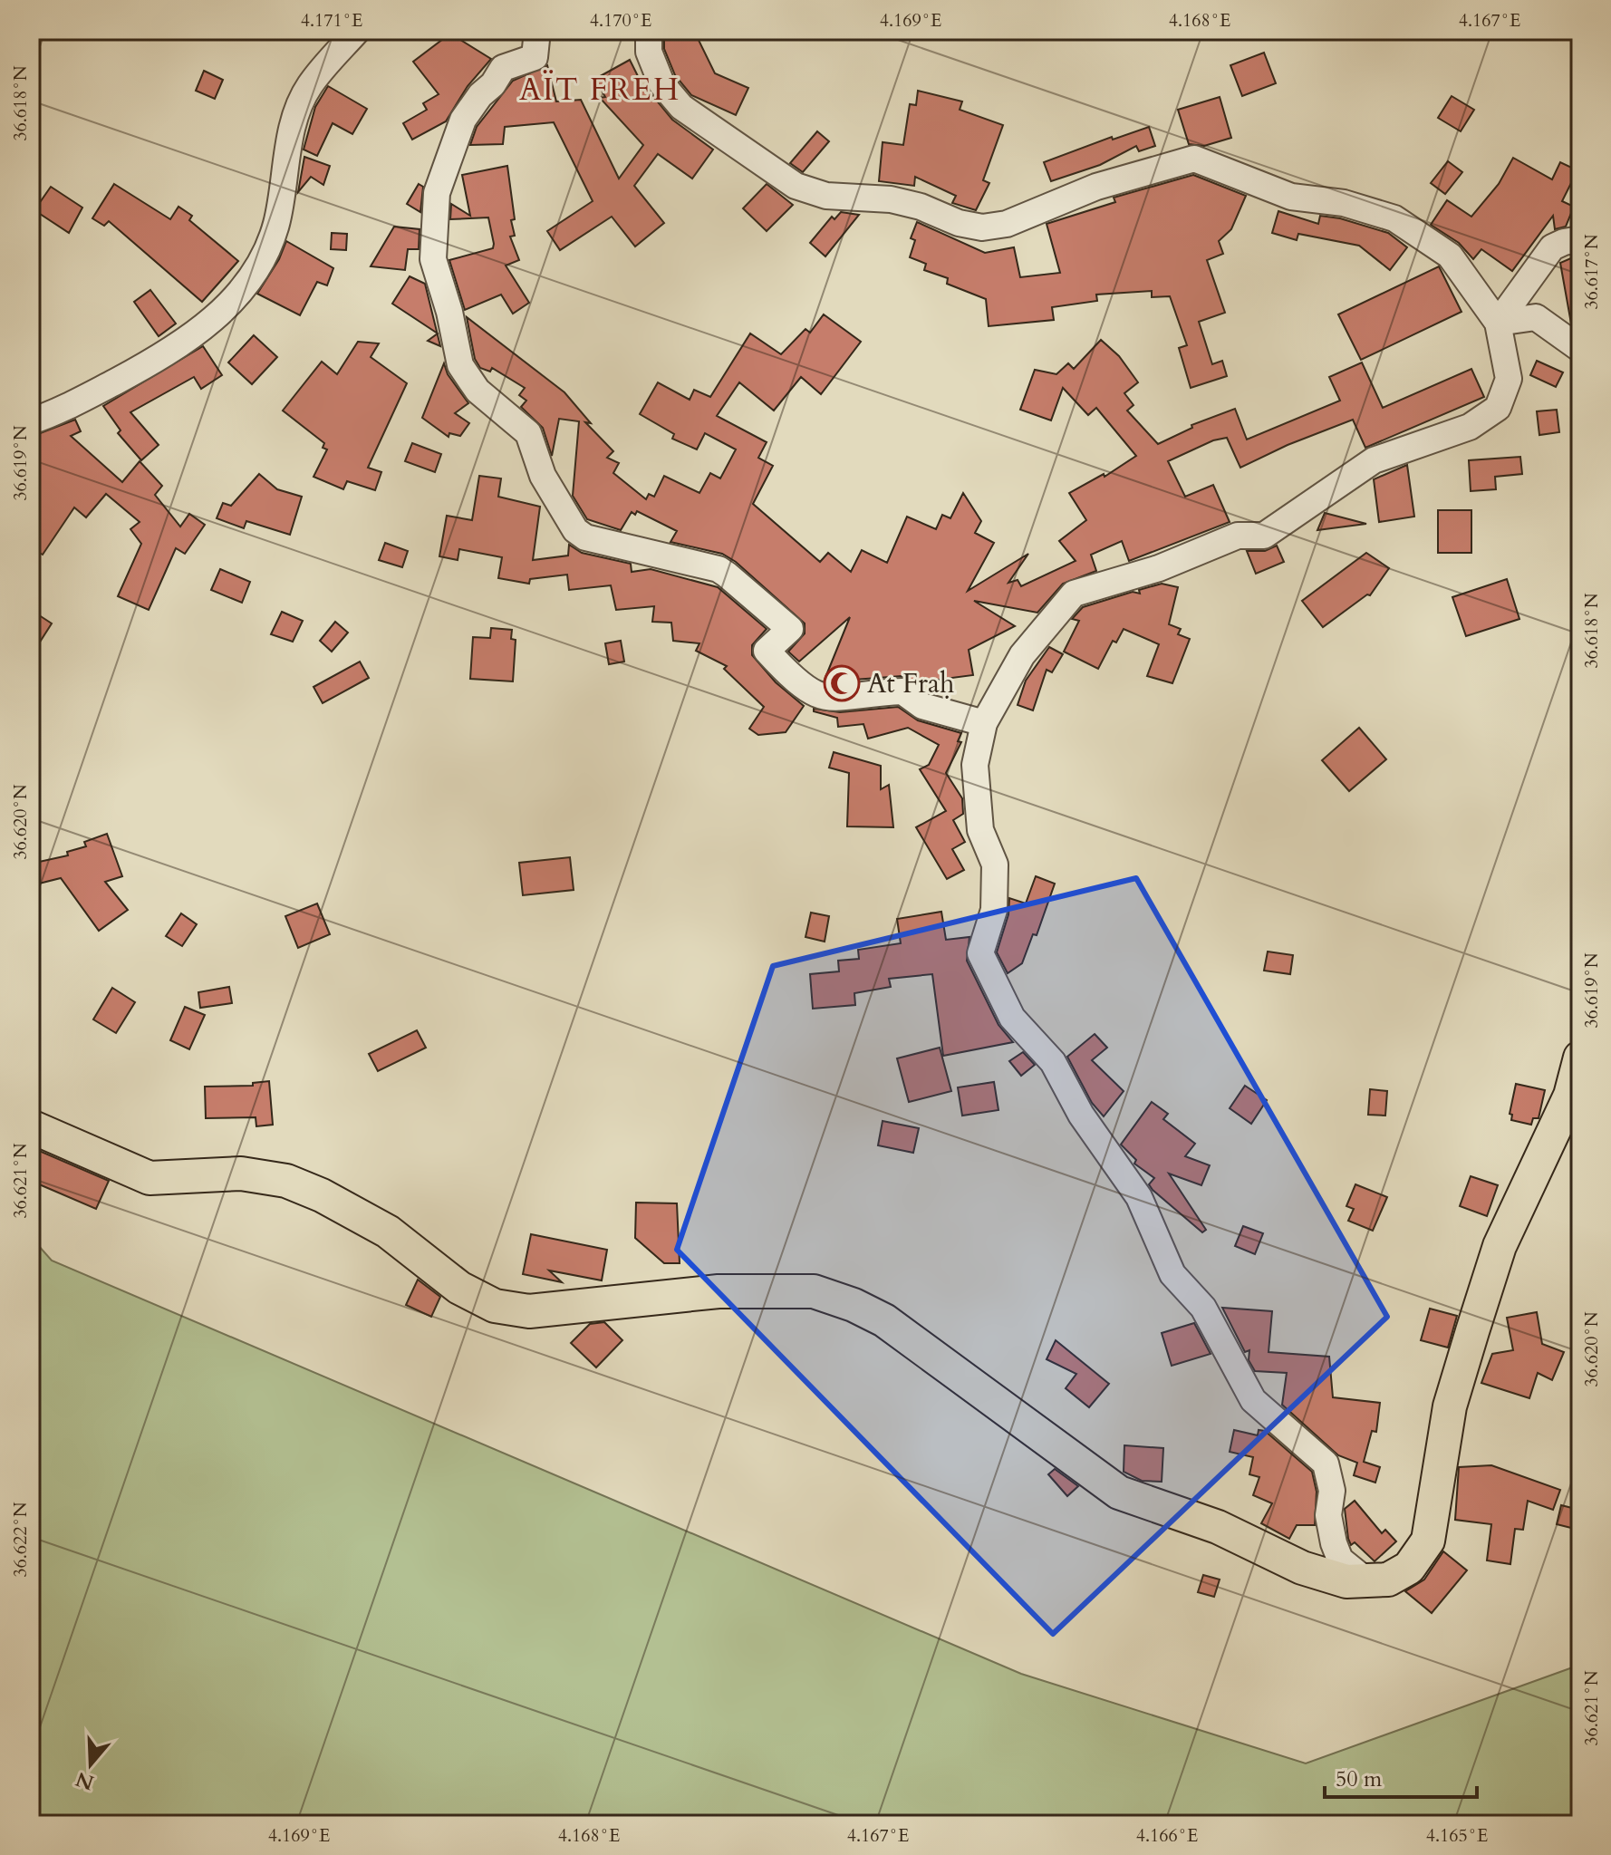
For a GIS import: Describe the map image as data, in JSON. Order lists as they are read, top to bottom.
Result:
{
  "districts": ["AÏT FREH"],
  "places": {
    "mosque": ["At Fraḥ"]
  },
  "scale_bar": "50 m",
  "north": "bottom",
  "coordinates": [
    "4.171°E",
    "4.170°E",
    "4.169°E",
    "4.168°E",
    "4.167°E",
    "36.618°N",
    "36.617°N",
    "36.619°N",
    "36.620°N",
    "36.621°N",
    "36.622°N",
    "4.166°E",
    "4.165°E"
  ]
}
